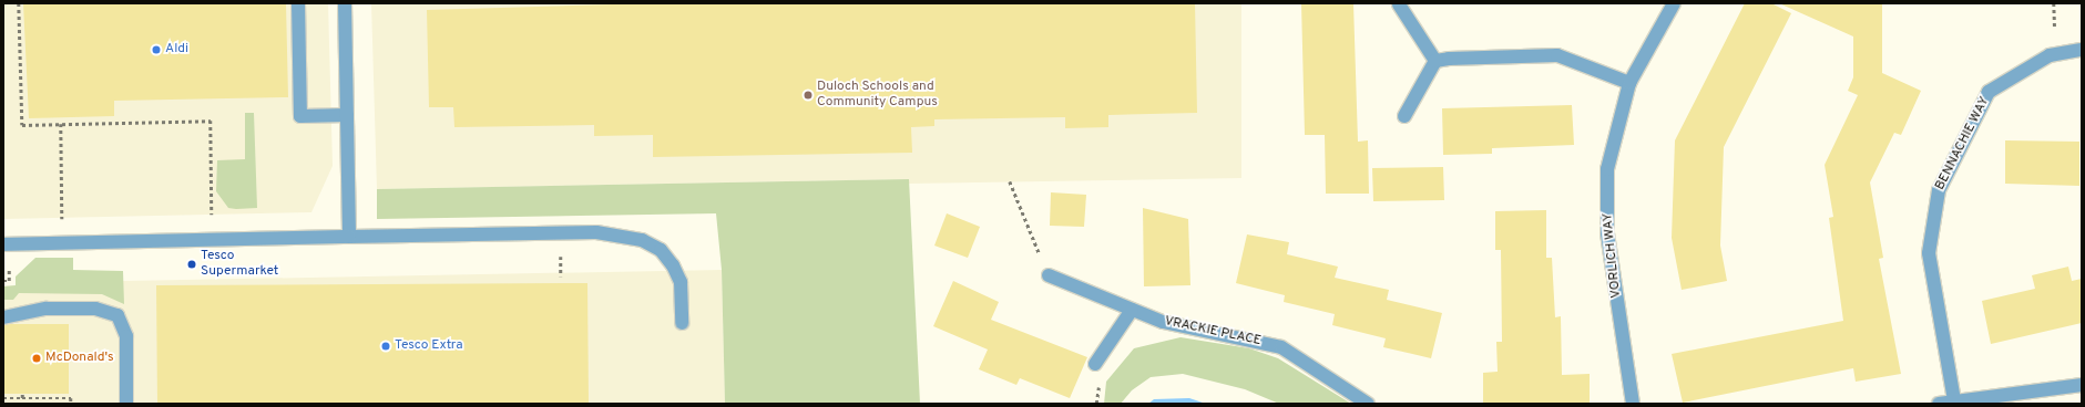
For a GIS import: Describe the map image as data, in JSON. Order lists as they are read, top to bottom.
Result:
{
  "streets": {
    "street": ["BENNACHIE WAY", "VORLICH WAY", "VRACKIE PLACE"]
  },
  "places": [
    "Aldi",
    "Duloch Schools and Community Campus",
    "Tesco Supermarket",
    "Tesco Extra",
    "McDonald's"
  ]
}
